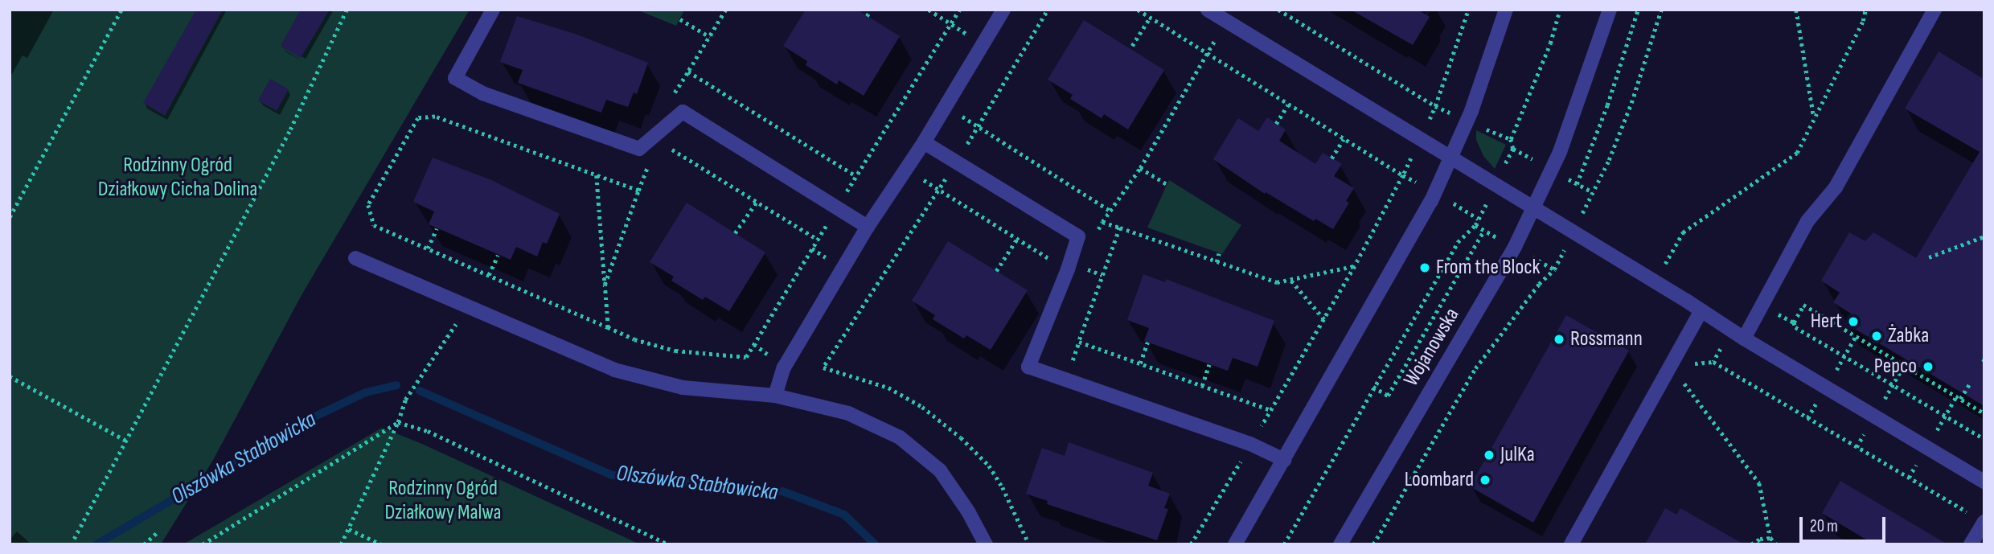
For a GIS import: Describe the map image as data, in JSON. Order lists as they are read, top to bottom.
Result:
{
  "streets": {
    "street": ["Wojanowska"]
  },
  "water": ["Olszówka Stabłowicka"],
  "parks": ["Rodzinny Ogród Działkowy Cicha Dolina", "Rodzinny Ogród Działkowy Malwa"],
  "places": [
    "From the Block",
    "Hert",
    "Żabka",
    "Rossmann",
    "Pepco",
    "JulKa",
    "Loombard"
  ],
  "scale_bar": "20 m"
}
